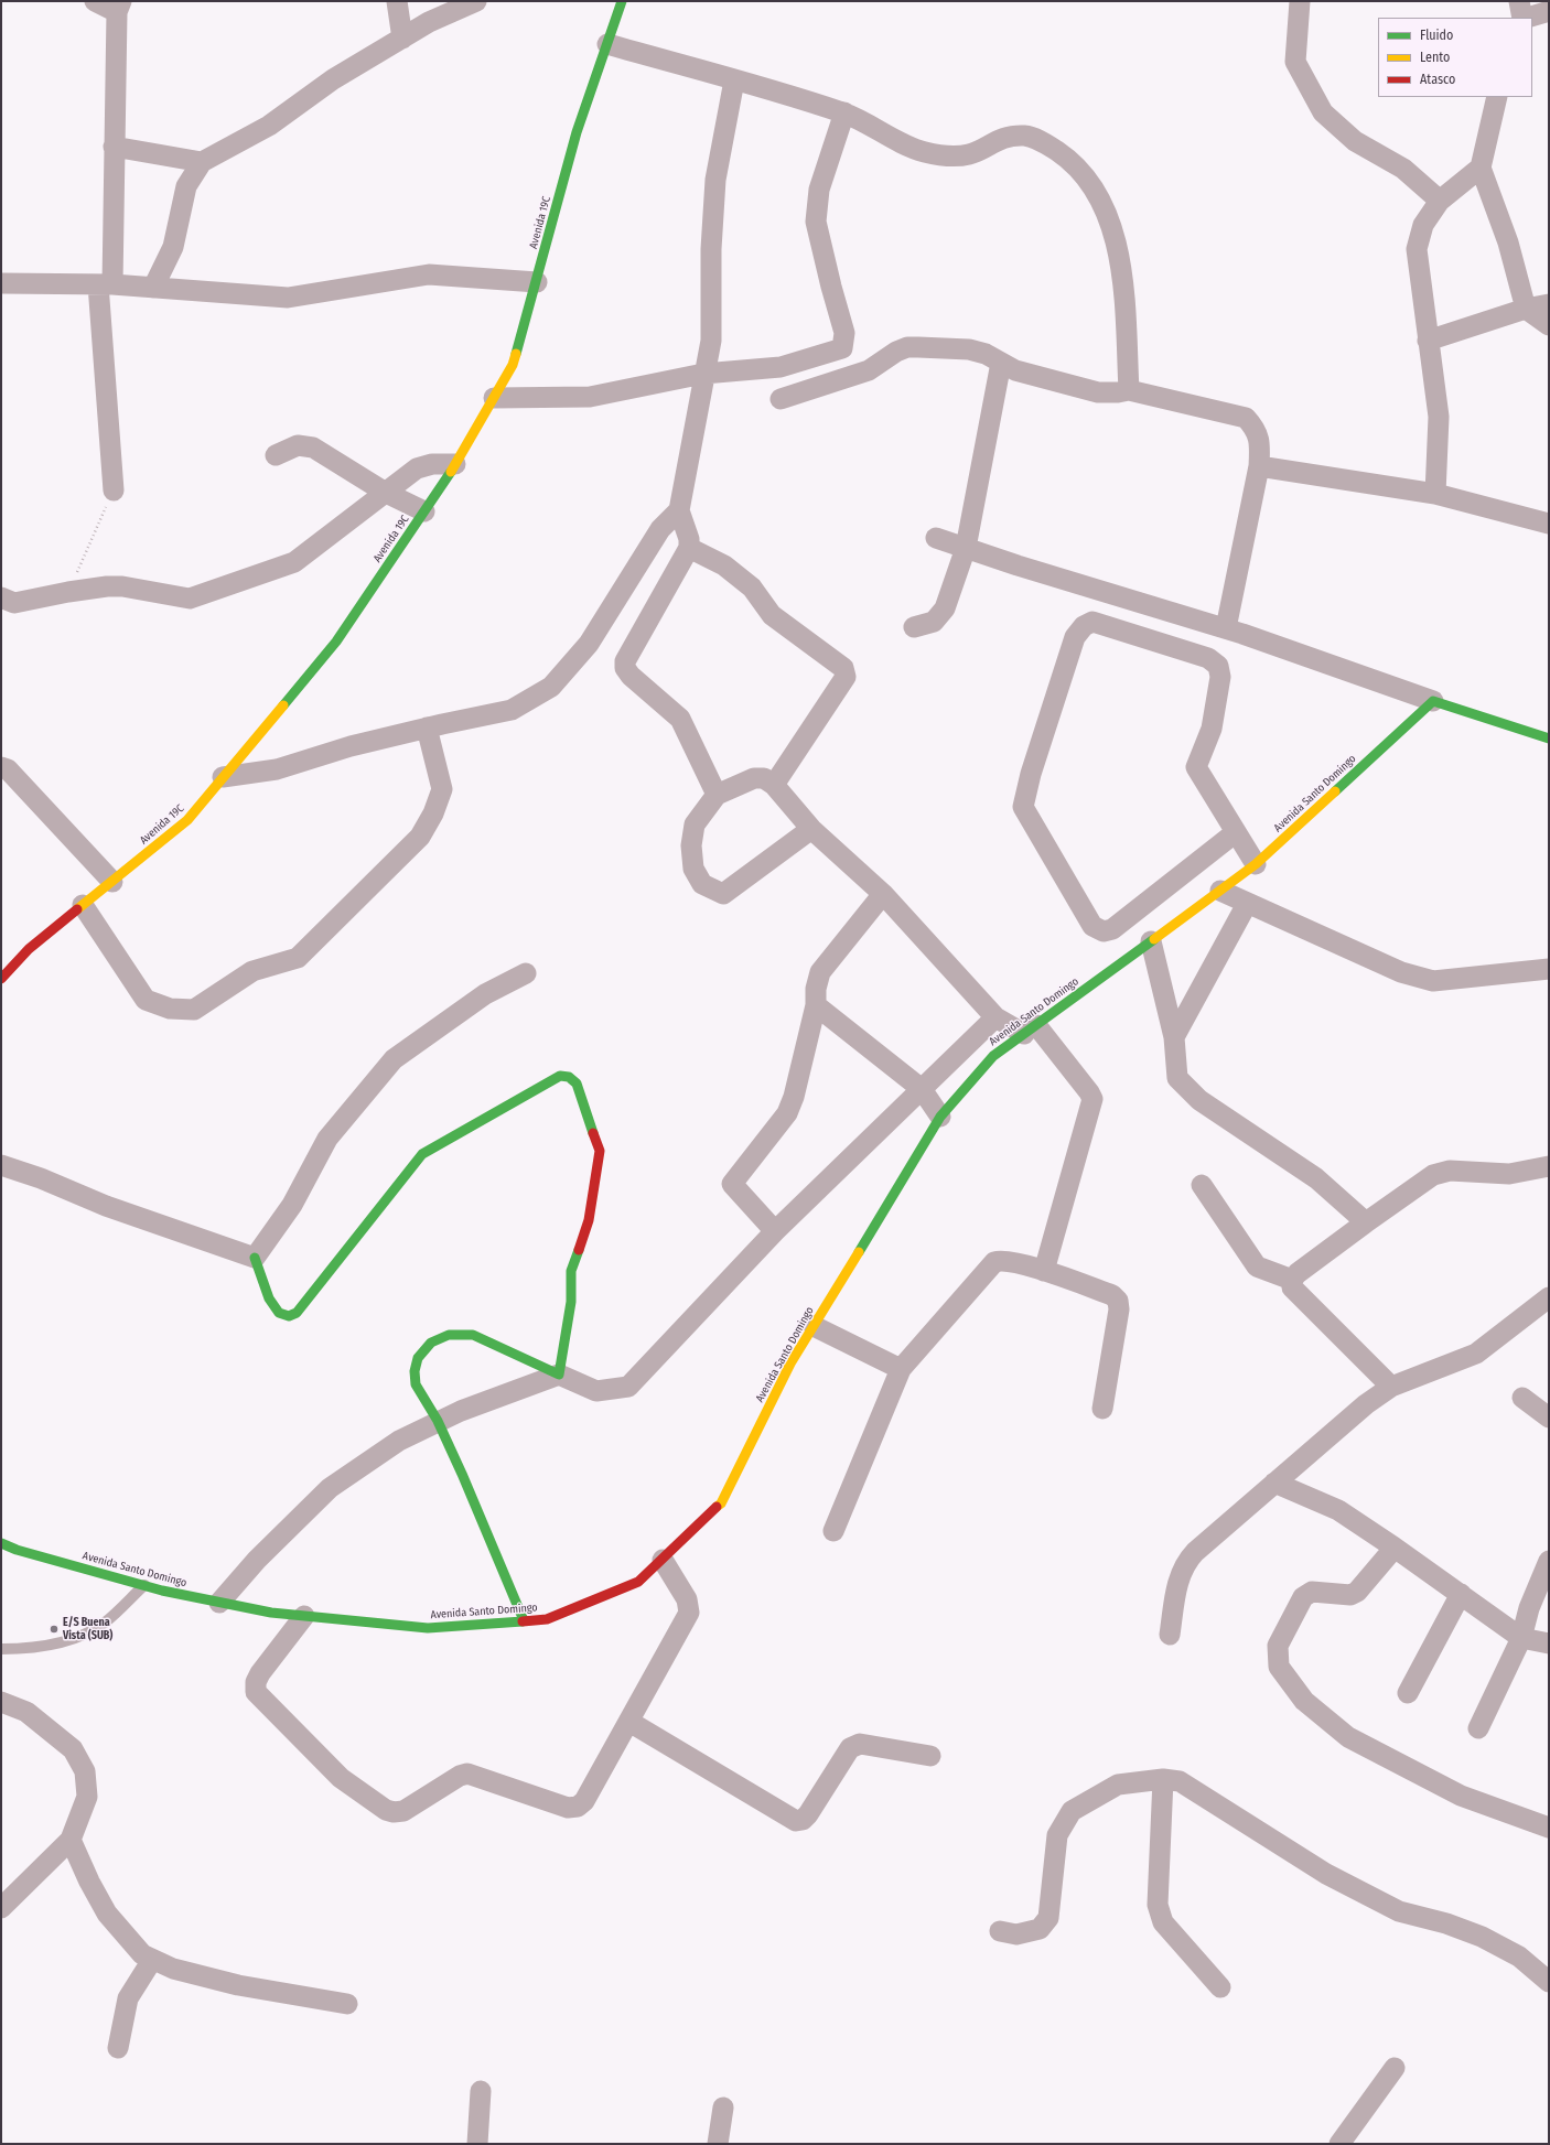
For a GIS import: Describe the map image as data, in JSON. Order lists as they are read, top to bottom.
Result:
{
  "streets": {
    "street": ["Avenida 19C", "Avenida Santo Domingo"]
  },
  "places": ["E/S Buena Vista (SUB)"],
  "legend": ["Fluido", "Lento", "Atasco"]
}
